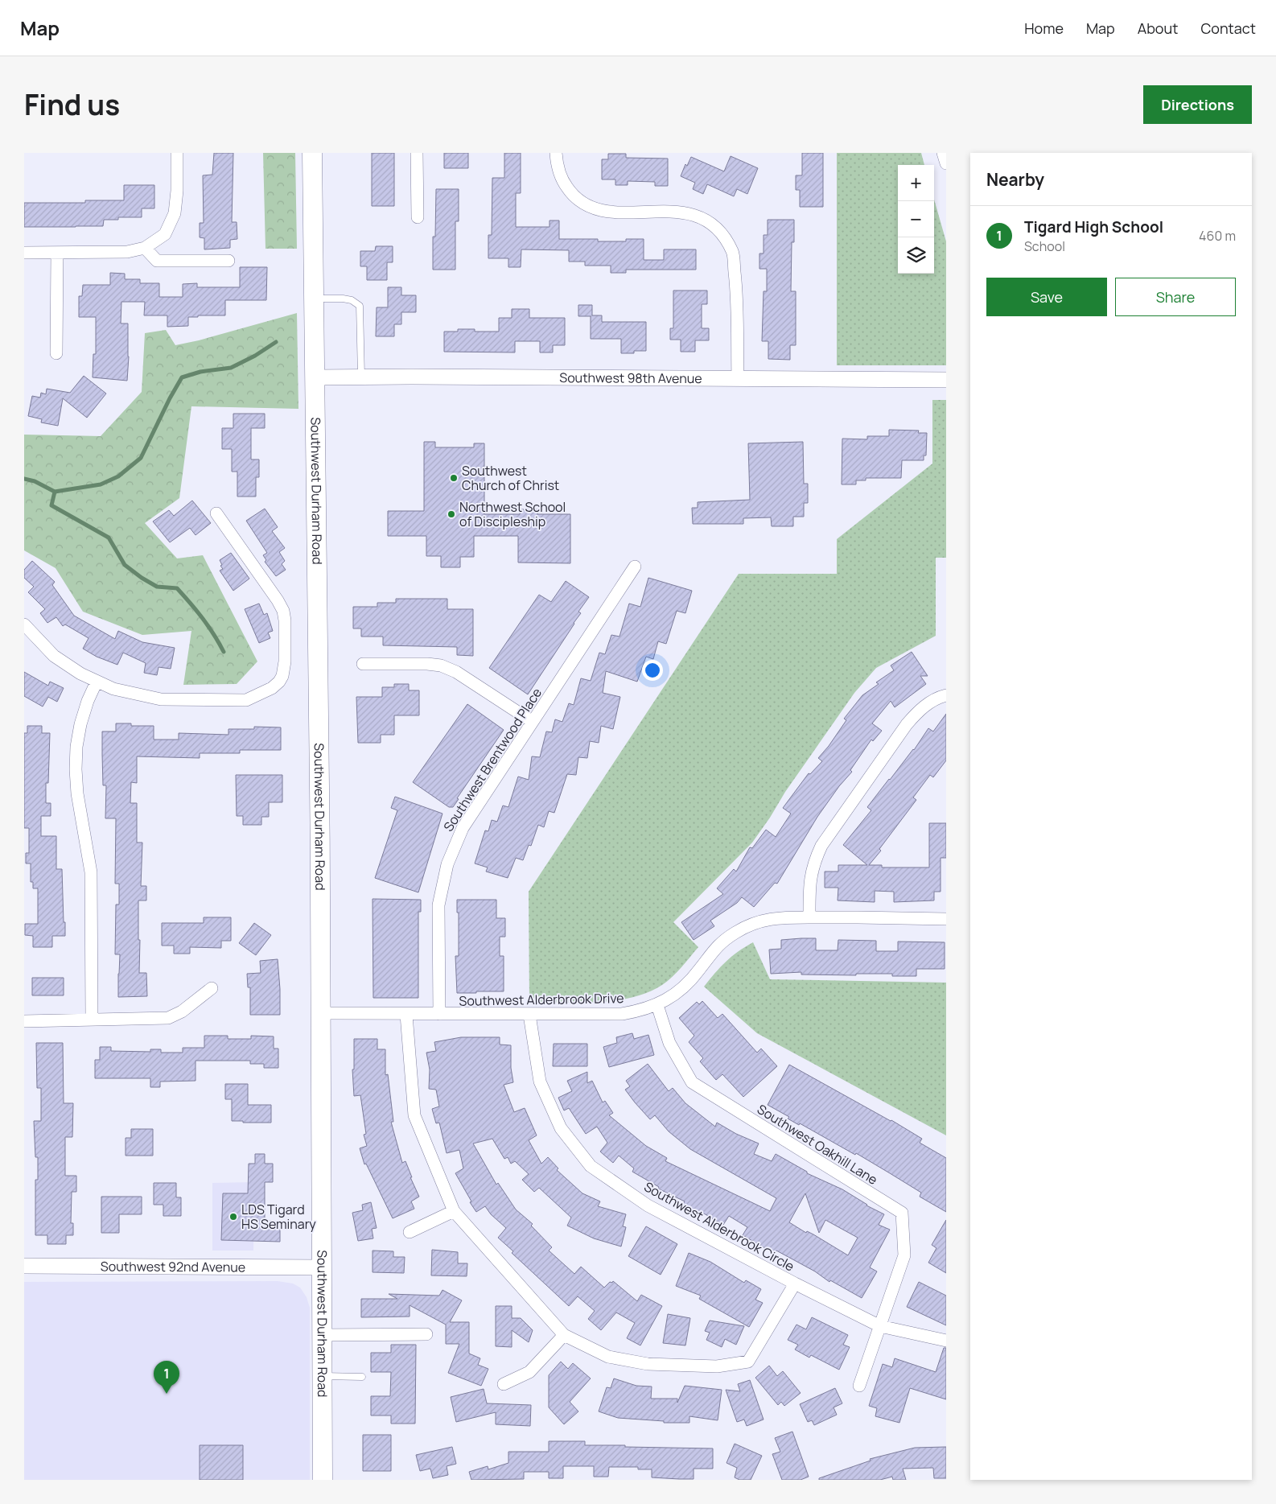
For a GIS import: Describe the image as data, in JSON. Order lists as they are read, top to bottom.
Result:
{
  "streets": {
    "main road": ["Southwest Durham Road"],
    "street": [
      "Southwest 98th Avenue",
      "Southwest Brentwood Place",
      "Southwest Alderbrook Drive",
      "Southwest Oakhill Lane",
      "Southwest Alderbrook Circle",
      "Southwest 92nd Avenue"
    ]
  },
  "crossings": [
    ["Southwest 98th Avenue", "Southwest Durham Road"],
    ["Southwest Durham Road", "Southwest Alderbrook Drive"],
    ["Southwest Durham Road", "Southwest 92nd Avenue"],
    ["Southwest Brentwood Place", "Southwest Alderbrook Drive"],
    ["Southwest Alderbrook Drive", "Southwest Oakhill Lane"],
    ["Southwest Alderbrook Drive", "Southwest Alderbrook Circle"],
    ["Southwest Oakhill Lane", "Southwest Alderbrook Circle"]
  ],
  "places": ["Southwest Church of Christ", "Northwest School of Discipleship", "LDS Tigard HS Seminary"],
  "page": {
    "header": "Map",
    "nav": [
      "Home",
      "Map",
      "About",
      "Contact"
    ],
    "title": "Find us",
    "buttons": [
      "Directions",
      ["Save", "Share"]
    ],
    "heading": "Nearby",
    "map_buttons": ["+", "−"],
    "list": [
      {
        "mark": "1",
        "name": "Tigard High School",
        "note": "School",
        "value": "460 m"
      }
    ],
    "pins": "1"
  }
}
